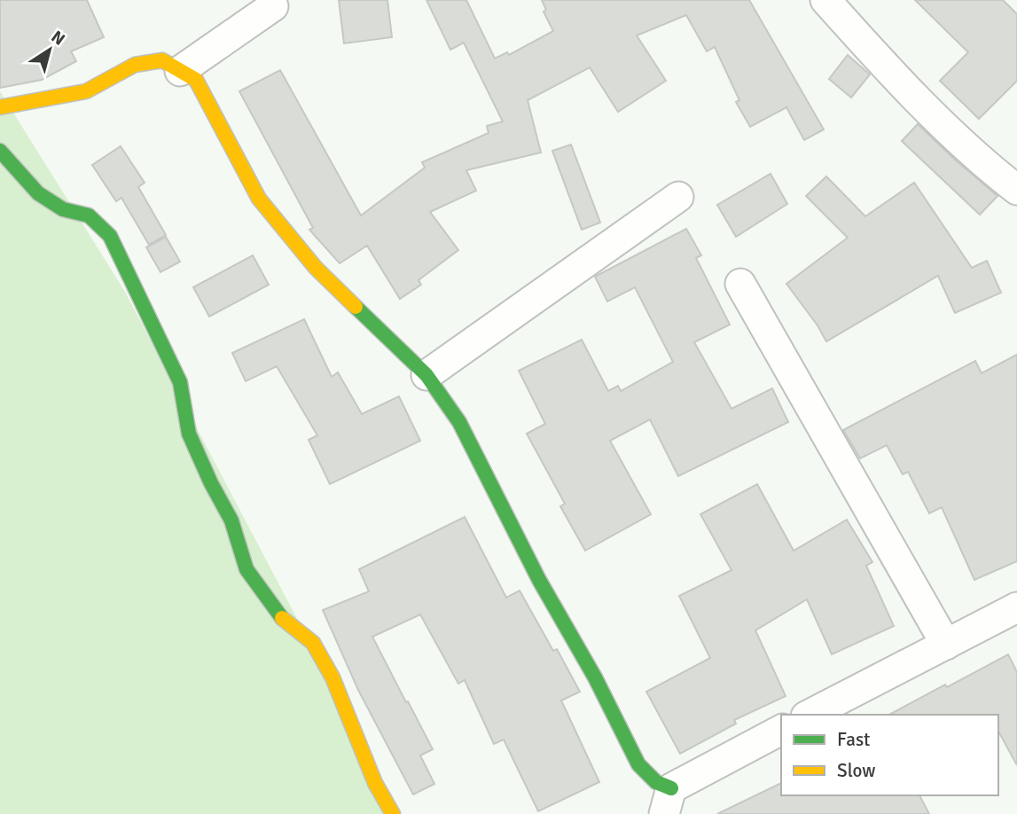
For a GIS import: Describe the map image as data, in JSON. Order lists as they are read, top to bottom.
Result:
{
  "legend": ["Fast", "Slow"],
  "north": "top right"
}
